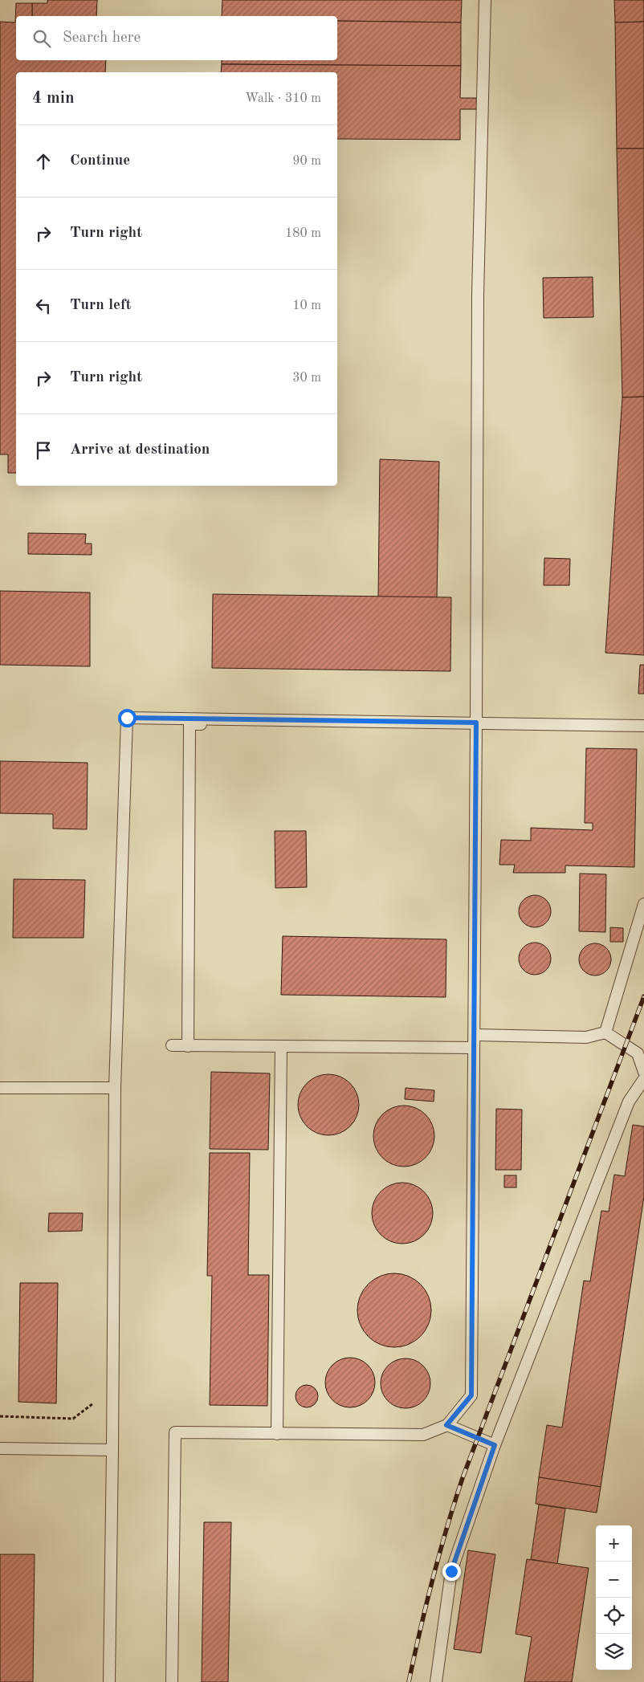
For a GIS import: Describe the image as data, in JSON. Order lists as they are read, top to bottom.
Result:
{
  "page": {
    "search": "Search here",
    "heading": ["4 min", "Walk · 310 m"],
    "list": [
      ["Continue", "90 m"],
      ["Turn right", "180 m"],
      ["Turn left", "10 m"],
      ["Turn right", "30 m"],
      "Arrive at destination"
    ],
    "map_buttons": ["+", "−"]
  }
}
